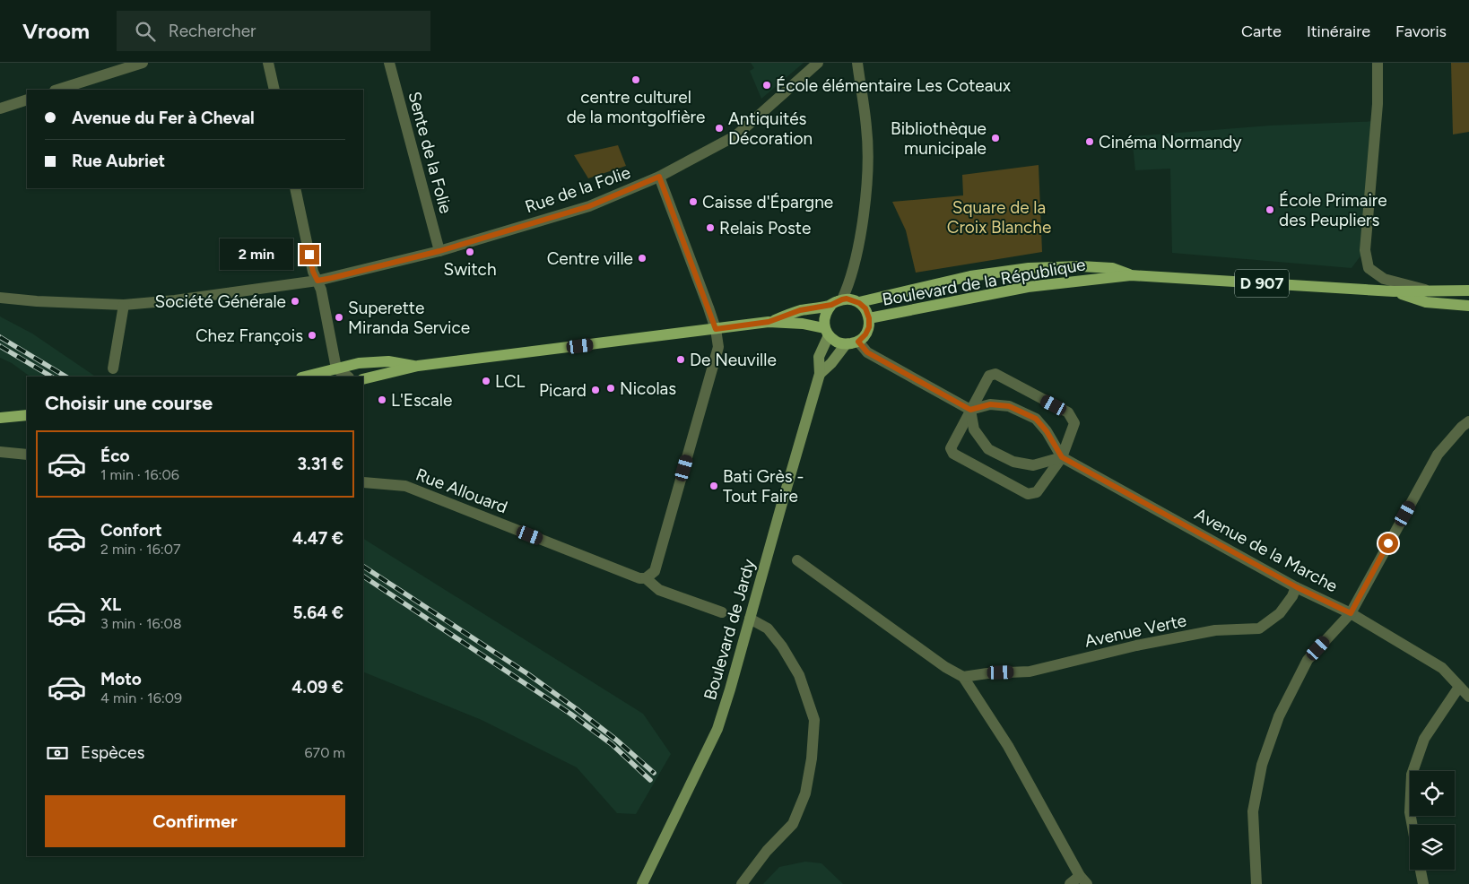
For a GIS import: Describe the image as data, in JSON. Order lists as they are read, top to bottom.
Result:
{
  "streets": {
    "main road": ["Boulevard de la République", "D 907", "Boulevard de Jardy"],
    "street": [
      "Sente de la Folie",
      "Rue de la Folie",
      "Rue Allouard",
      "Avenue de la Marche",
      "Avenue Verte"
    ]
  },
  "crossings": [
    ["Sente de la Folie", "Rue de la Folie"],
    ["Boulevard de la République", "Boulevard de Jardy"],
    ["Avenue de la Marche", "Avenue Verte"]
  ],
  "parks": ["Square de la Croix Blanche"],
  "places": [
    "centre culturel de la montgolfière",
    "École élémentaire Les Coteaux",
    "Antiquités Décoration",
    "Bibliothèque municipale",
    "Cinéma Normandy",
    "Caisse d'Épargne",
    "École Primaire des Peupliers",
    "Relais Poste",
    "Switch",
    "Centre ville",
    "Société Générale",
    "Superette Miranda Service",
    "Chez François",
    "De Neuville",
    "LCL",
    "Nicolas",
    "Picard",
    "L'Escale",
    "Bati Grès - Tout Faire"
  ],
  "page": {
    "header": "Vroom",
    "search": "Rechercher",
    "nav": ["Carte", "Itinéraire", "Favoris"],
    "banner": ["Avenue du Fer à Cheval", "Rue Aubriet"],
    "bubble": "2 min",
    "heading": "Choisir une course",
    "list": [
      {
        "name": "Éco",
        "note": "1 min · 16:06",
        "value": "3.31 €"
      },
      {
        "name": "Confort",
        "note": "2 min · 16:07",
        "value": "4.47 €"
      },
      {
        "name": "XL",
        "note": "3 min · 16:08",
        "value": "5.64 €"
      },
      {
        "name": "Moto",
        "note": "4 min · 16:09",
        "value": "4.09 €"
      }
    ],
    "pay": ["Espèces", "670 m"],
    "buttons": "Confirmer"
  }
}
